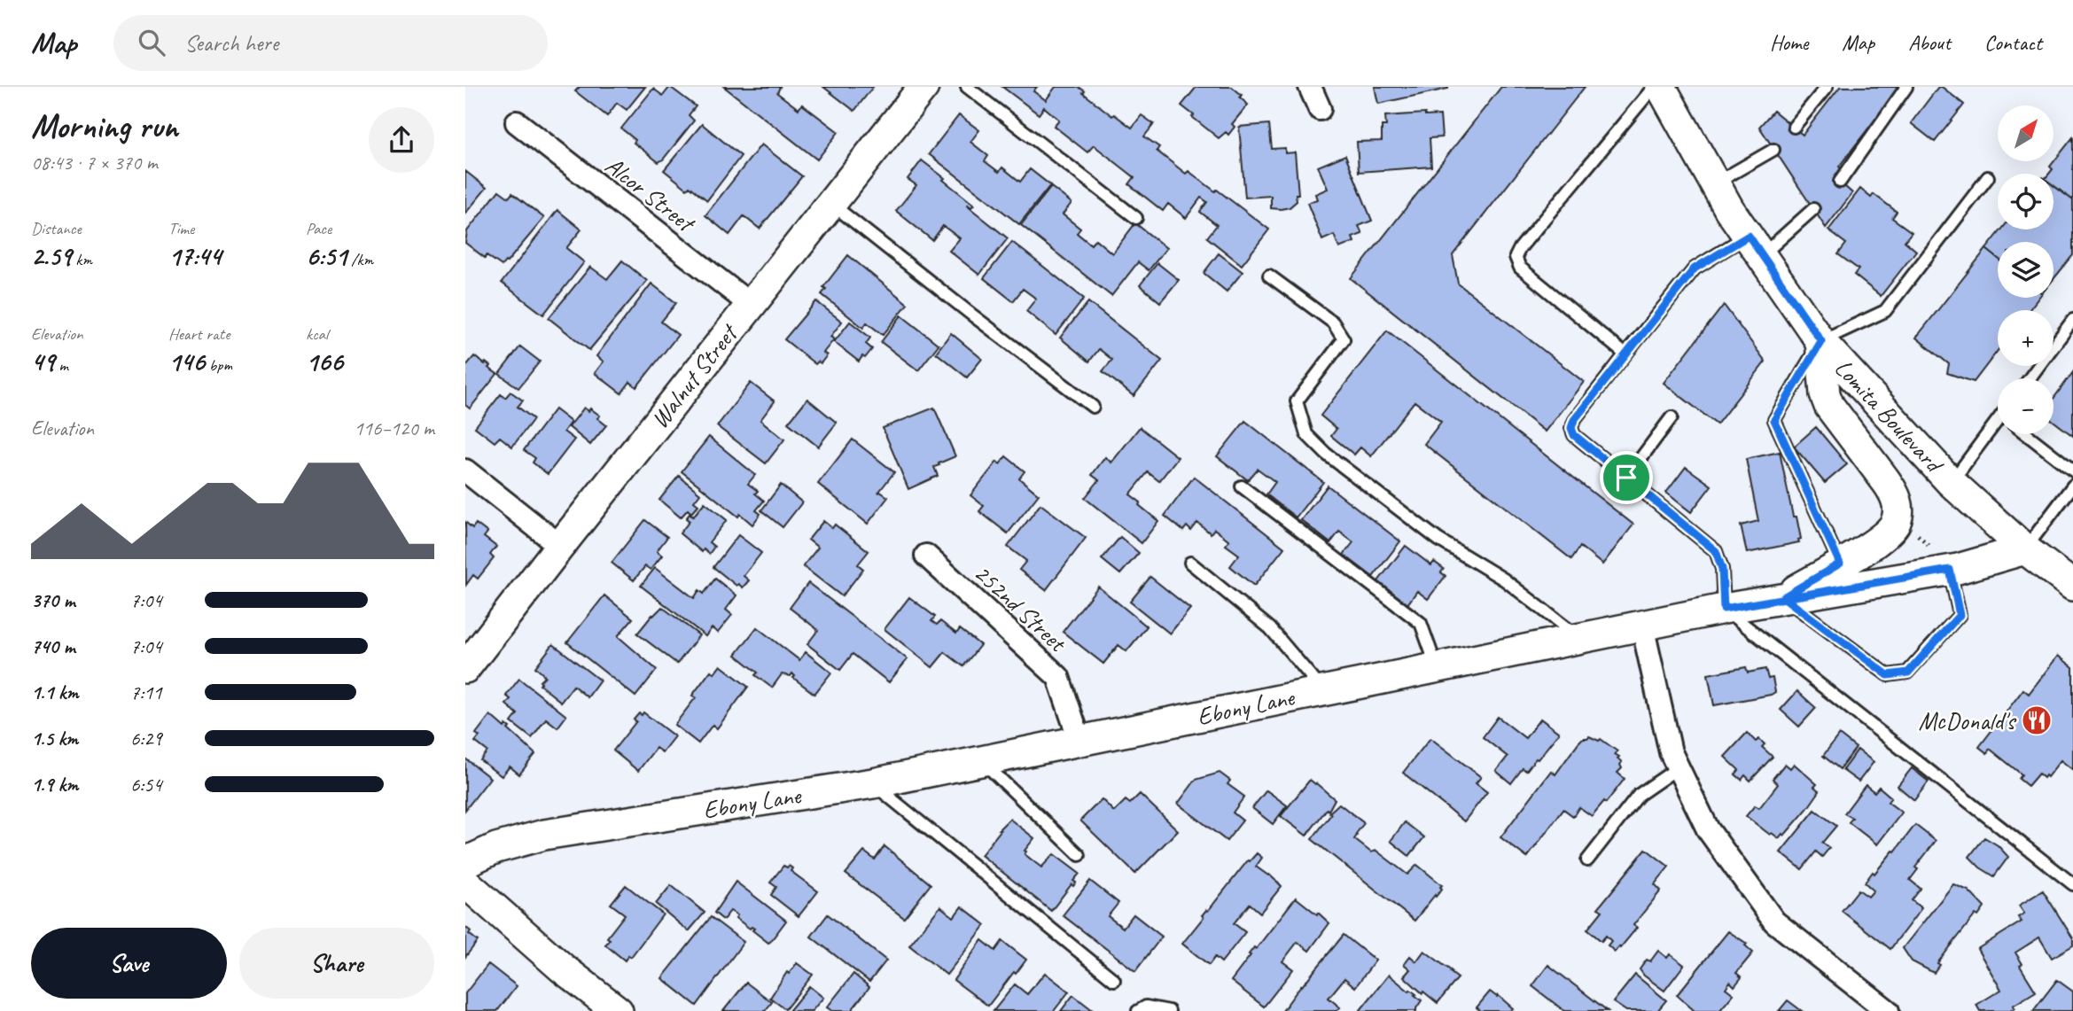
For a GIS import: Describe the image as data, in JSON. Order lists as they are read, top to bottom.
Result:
{
  "streets": {
    "street": [
      "Alcor Street",
      "Walnut Street",
      "Lomita Boulevard",
      "252nd Street",
      "Ebony Lane"
    ]
  },
  "crossings": [
    ["Alcor Street", "Walnut Street"],
    ["Lomita Boulevard", "Ebony Lane"],
    ["252nd Street", "Ebony Lane"]
  ],
  "places": {
    "restaurant": ["McDonald's"]
  },
  "north": "top right",
  "page": {
    "header": "Map",
    "search": "Search here",
    "nav": [
      "Home",
      "Map",
      "About",
      "Contact"
    ],
    "heading": ["Morning run", "08:43 · 7 × 370 m"],
    "map_buttons": ["+", "−"],
    "stats": [
      ["Distance", "2.59 km"],
      ["Time", "17:44"],
      ["Pace", "6:51 /km"],
      ["Elevation", "49 m"],
      ["Heart rate", "146 bpm"],
      ["kcal", "166"]
    ],
    "chart": ["Elevation", "116–120 m"],
    "list": [
      {
        "name": "370 m",
        "note": "7:04"
      },
      {
        "name": "740 m",
        "note": "7:04"
      },
      {
        "name": "1.1 km",
        "note": "7:11"
      },
      {
        "name": "1.5 km",
        "note": "6:29"
      },
      {
        "name": "1.9 km",
        "note": "6:54"
      }
    ],
    "buttons": ["Save", "Share"]
  }
}
